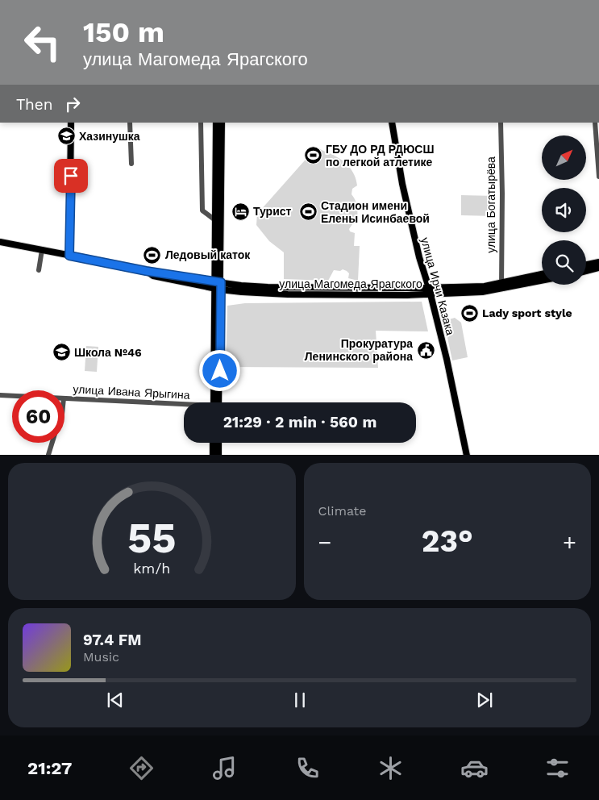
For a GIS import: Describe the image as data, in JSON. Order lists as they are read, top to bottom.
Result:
{
  "streets": {
    "main road": ["улица Магомеда Ярагского", "улица Ирчи Казака"],
    "street": ["улица Богатырёва", "улица Ивана Ярыгина"]
  },
  "crossings": [
    ["улица Богатырёва", "улица Магомеда Ярагского"],
    ["улица Магомеда Ярагского", "улица Ирчи Казака"]
  ],
  "places": {
    "school or university": ["Хазинушка", "Школа №46"],
    "sports": [
      "ГБУ ДО РД РДЮСШ по легкой атлетике",
      "Стадион имени Елены Исинбаевой",
      "Ледовый каток",
      "Lady sport style"
    ],
    "hotel": ["Турист"],
    "public building": ["Прокуратура Ленинского района"]
  },
  "north": "top right",
  "page": {
    "turn": ["150 m", "улица Магомеда Ярагского"],
    "then": "Then",
    "limit": "60",
    "trip": "21:29 · 2 min · 560 m",
    "tile": "Climate",
    "heat": ["−", "23°", "+"],
    "song": ["97.4 FM", "Music"],
    "tabs": "21:27",
    "gauge": ["55", "km/h"]
  }
}
